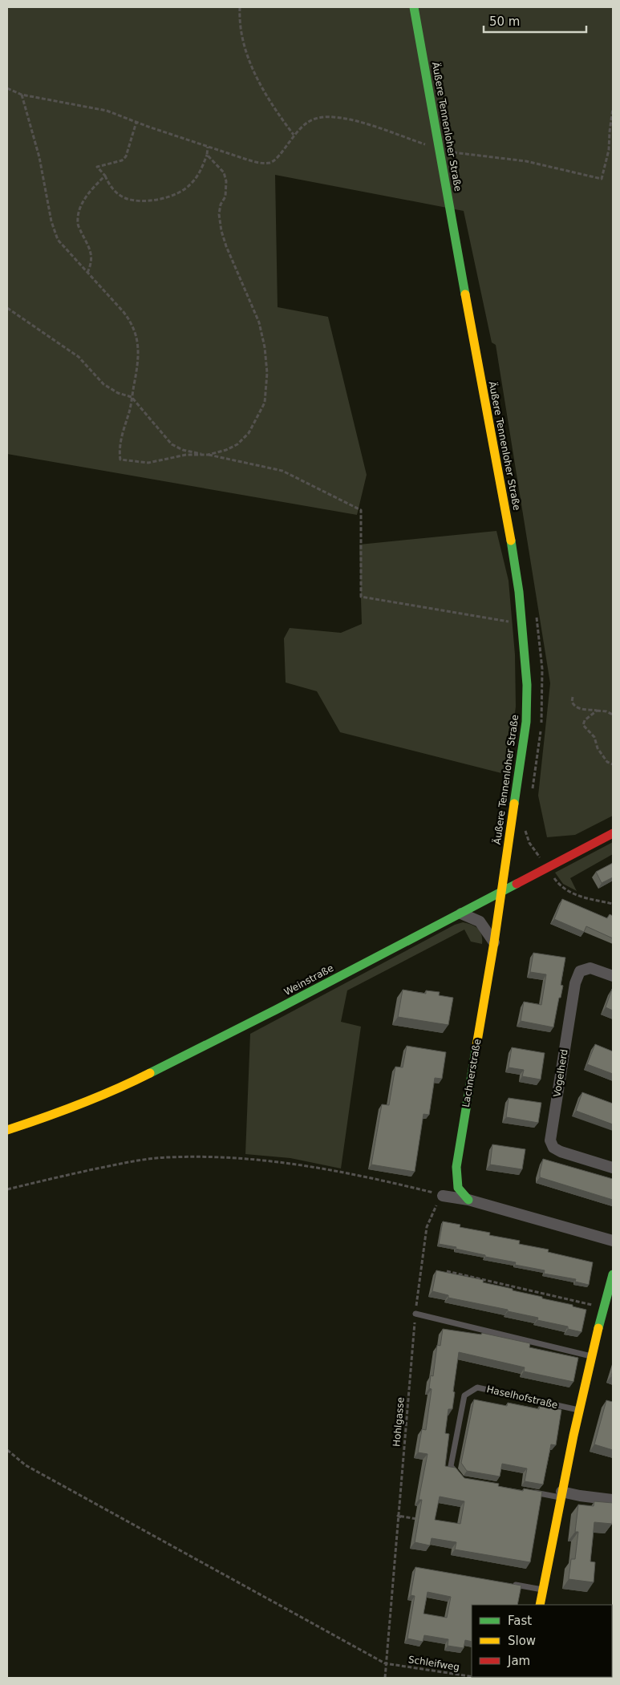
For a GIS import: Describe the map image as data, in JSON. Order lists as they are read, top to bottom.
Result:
{
  "streets": {
    "street": [
      "Äußere Tennenloher Straße",
      "Weinstraße",
      "Lachnerstraße",
      "Vogelherd"
    ],
    "lane": ["Haselhofstraße"],
    "path": ["Hohlgasse", "Schleifweg"]
  },
  "crossings": [
    ["Äußere Tennenloher Straße", "Weinstraße"],
    ["Äußere Tennenloher Straße", "Lachnerstraße"],
    ["Weinstraße", "Lachnerstraße"],
    ["Hohlgasse", "Schleifweg"]
  ],
  "legend": ["Fast", "Slow", "Jam"],
  "scale_bar": "50 m"
}
